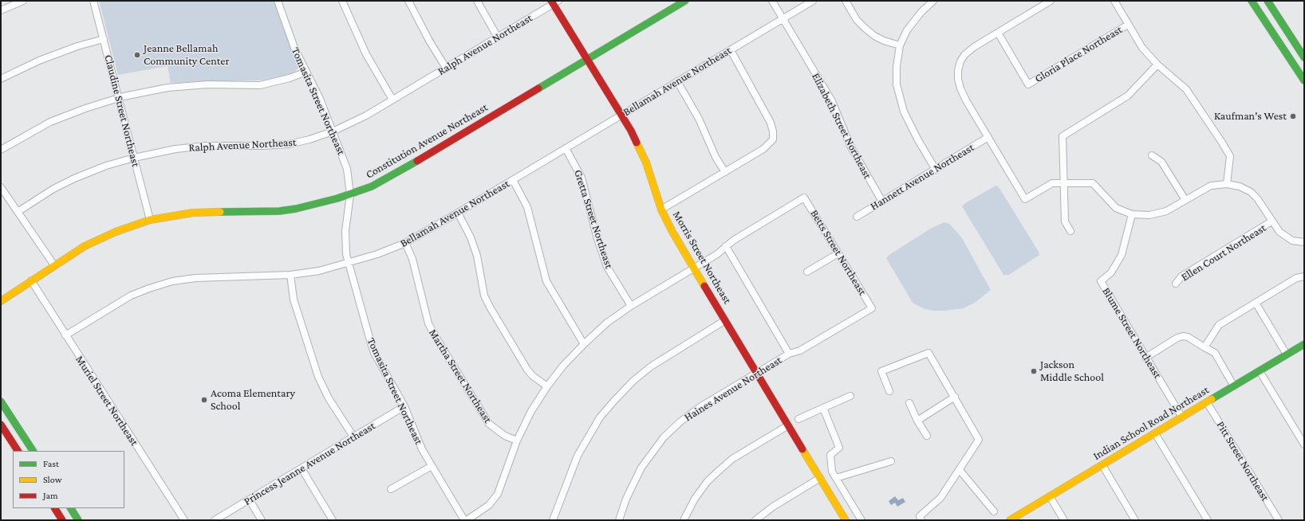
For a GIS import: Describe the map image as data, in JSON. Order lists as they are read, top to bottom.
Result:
{
  "streets": {
    "street": [
      "Ralph Avenue Northeast",
      "Gloria Place Northeast",
      "Bellamah Avenue Northeast",
      "Tomasita Street Northeast",
      "Claudine Street Northeast",
      "Elizabeth Street Northeast",
      "Constitution Avenue Northeast",
      "Hannett Avenue Northeast",
      "Gretta Street Northeast",
      "Betts Street Northeast",
      "Ellen Court Northeast",
      "Morris Street Northeast",
      "Blume Street Northeast",
      "Martha Street Northeast",
      "Haines Avenue Northeast",
      "Muriel Street Northeast",
      "Indian School Road Northeast",
      "Pitt Street Northeast",
      "Princess Jeanne Avenue Northeast"
    ]
  },
  "crossings": [
    ["Ralph Avenue Northeast", "Tomasita Street Northeast"],
    ["Ralph Avenue Northeast", "Claudine Street Northeast"],
    ["Ralph Avenue Northeast", "Morris Street Northeast"],
    ["Bellamah Avenue Northeast", "Tomasita Street Northeast"],
    ["Bellamah Avenue Northeast", "Elizabeth Street Northeast"],
    ["Bellamah Avenue Northeast", "Gretta Street Northeast"],
    ["Bellamah Avenue Northeast", "Morris Street Northeast"],
    ["Bellamah Avenue Northeast", "Martha Street Northeast"],
    ["Bellamah Avenue Northeast", "Muriel Street Northeast"],
    ["Tomasita Street Northeast", "Constitution Avenue Northeast"],
    ["Tomasita Street Northeast", "Princess Jeanne Avenue Northeast"],
    ["Claudine Street Northeast", "Constitution Avenue Northeast"],
    ["Elizabeth Street Northeast", "Hannett Avenue Northeast"],
    ["Constitution Avenue Northeast", "Morris Street Northeast"],
    ["Constitution Avenue Northeast", "Muriel Street Northeast"],
    ["Betts Street Northeast", "Haines Avenue Northeast"],
    ["Morris Street Northeast", "Haines Avenue Northeast"],
    ["Blume Street Northeast", "Indian School Road Northeast"],
    ["Indian School Road Northeast", "Pitt Street Northeast"]
  ],
  "places": [
    "Jeanne Bellamah Community Center",
    "Kaufman's West",
    "Jackson Middle School",
    "Acoma Elementary School"
  ],
  "legend": ["Fast", "Slow", "Jam"]
}
